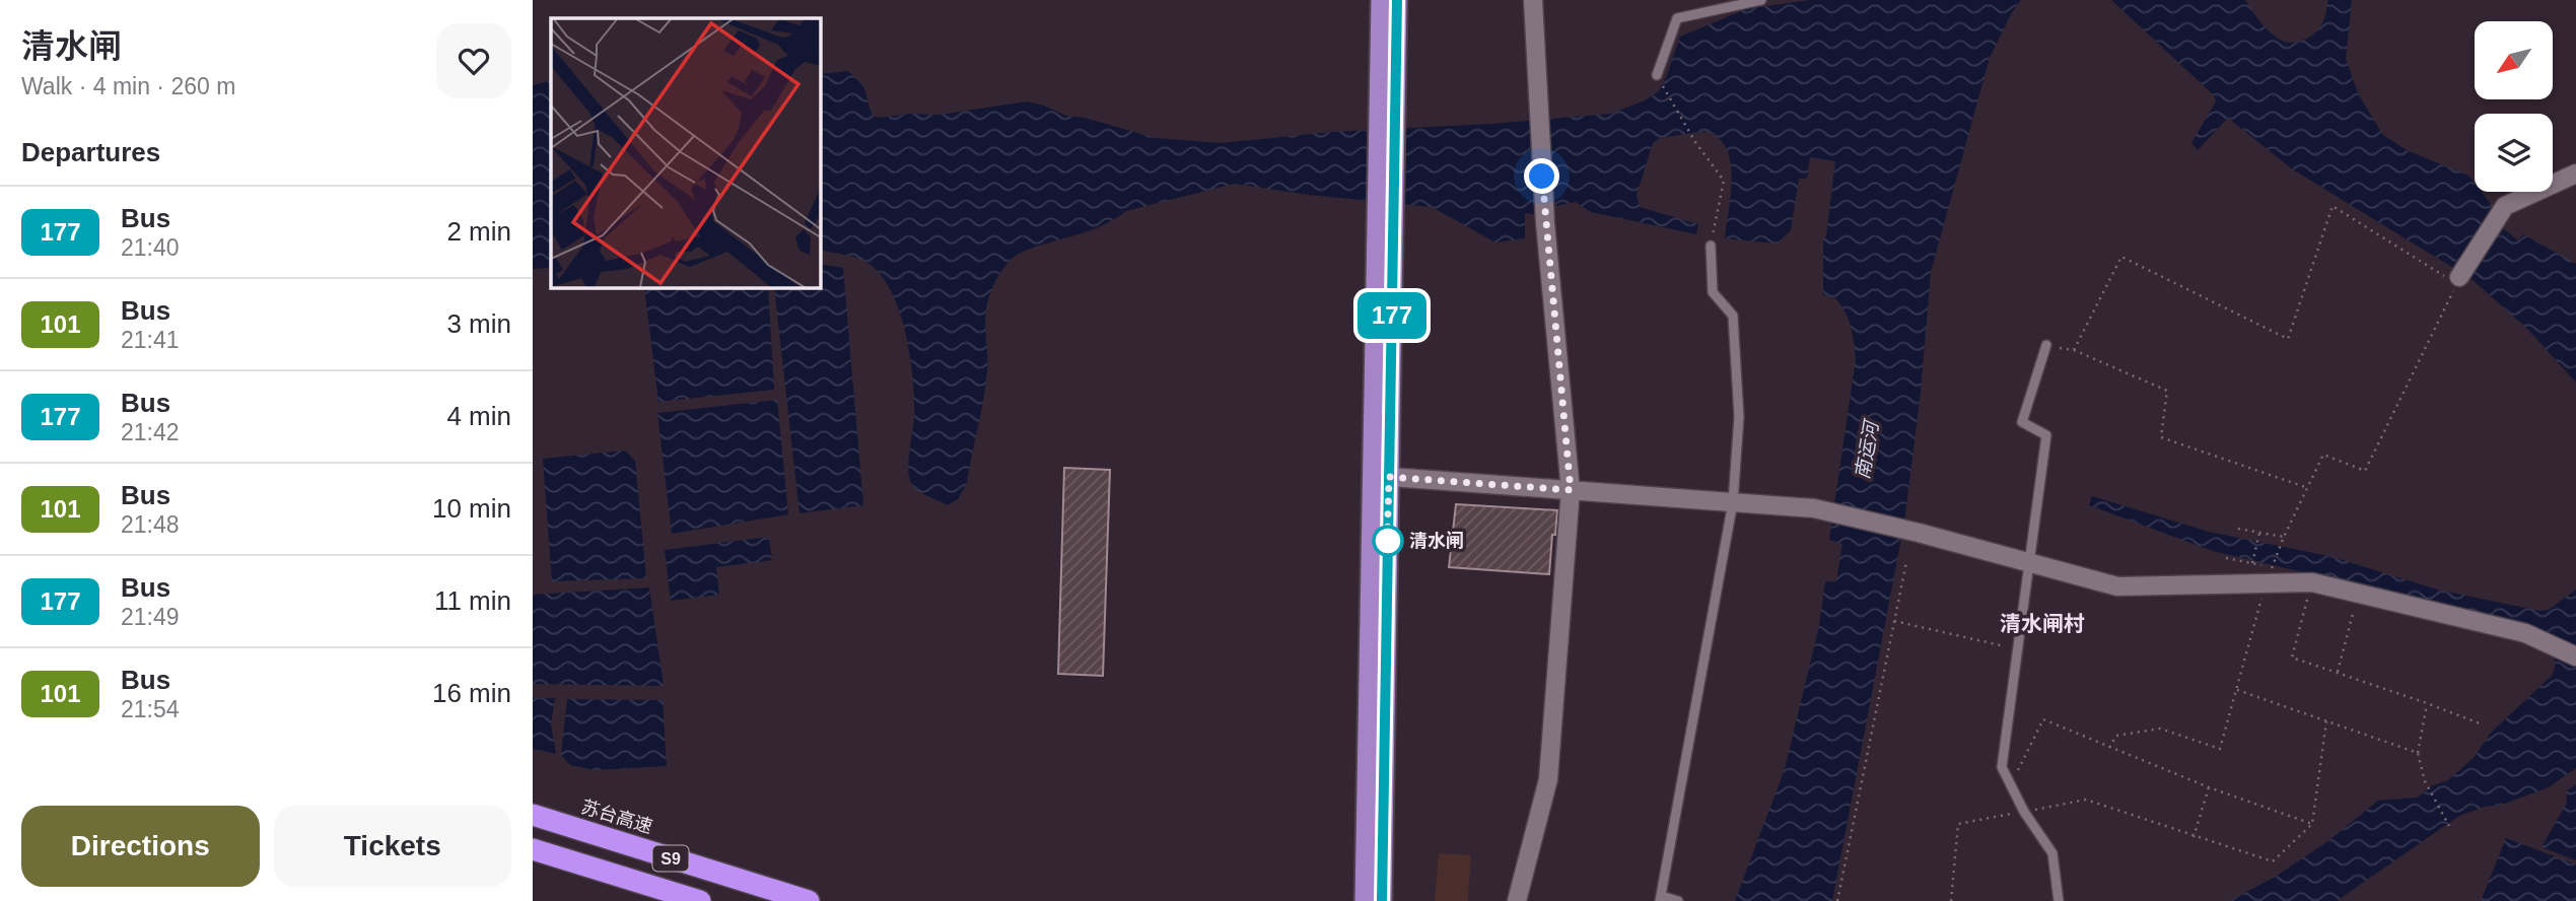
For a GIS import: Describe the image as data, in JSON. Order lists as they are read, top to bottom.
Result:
{
  "streets": {
    "highway": ["苏台高速", "S9"]
  },
  "districts": ["清水闸村"],
  "water": ["南运河"],
  "places": ["清水闸"],
  "lines": ["bus line 177"],
  "north": "bottom left",
  "page": {
    "heading": [
      ["清水闸", "Walk · 4 min · 260 m"],
      "Departures"
    ],
    "on_map": "177",
    "list": [
      {
        "mark": "177",
        "name": "Bus",
        "note": "21:40",
        "value": "2 min"
      },
      {
        "mark": "101",
        "name": "Bus",
        "note": "21:41",
        "value": "3 min"
      },
      {
        "mark": "177",
        "name": "Bus",
        "note": "21:42",
        "value": "4 min"
      },
      {
        "mark": "101",
        "name": "Bus",
        "note": "21:48",
        "value": "10 min"
      },
      {
        "mark": "177",
        "name": "Bus",
        "note": "21:49",
        "value": "11 min"
      },
      {
        "mark": "101",
        "name": "Bus",
        "note": "21:54",
        "value": "16 min"
      }
    ],
    "buttons": ["Directions", "Tickets"]
  }
}
